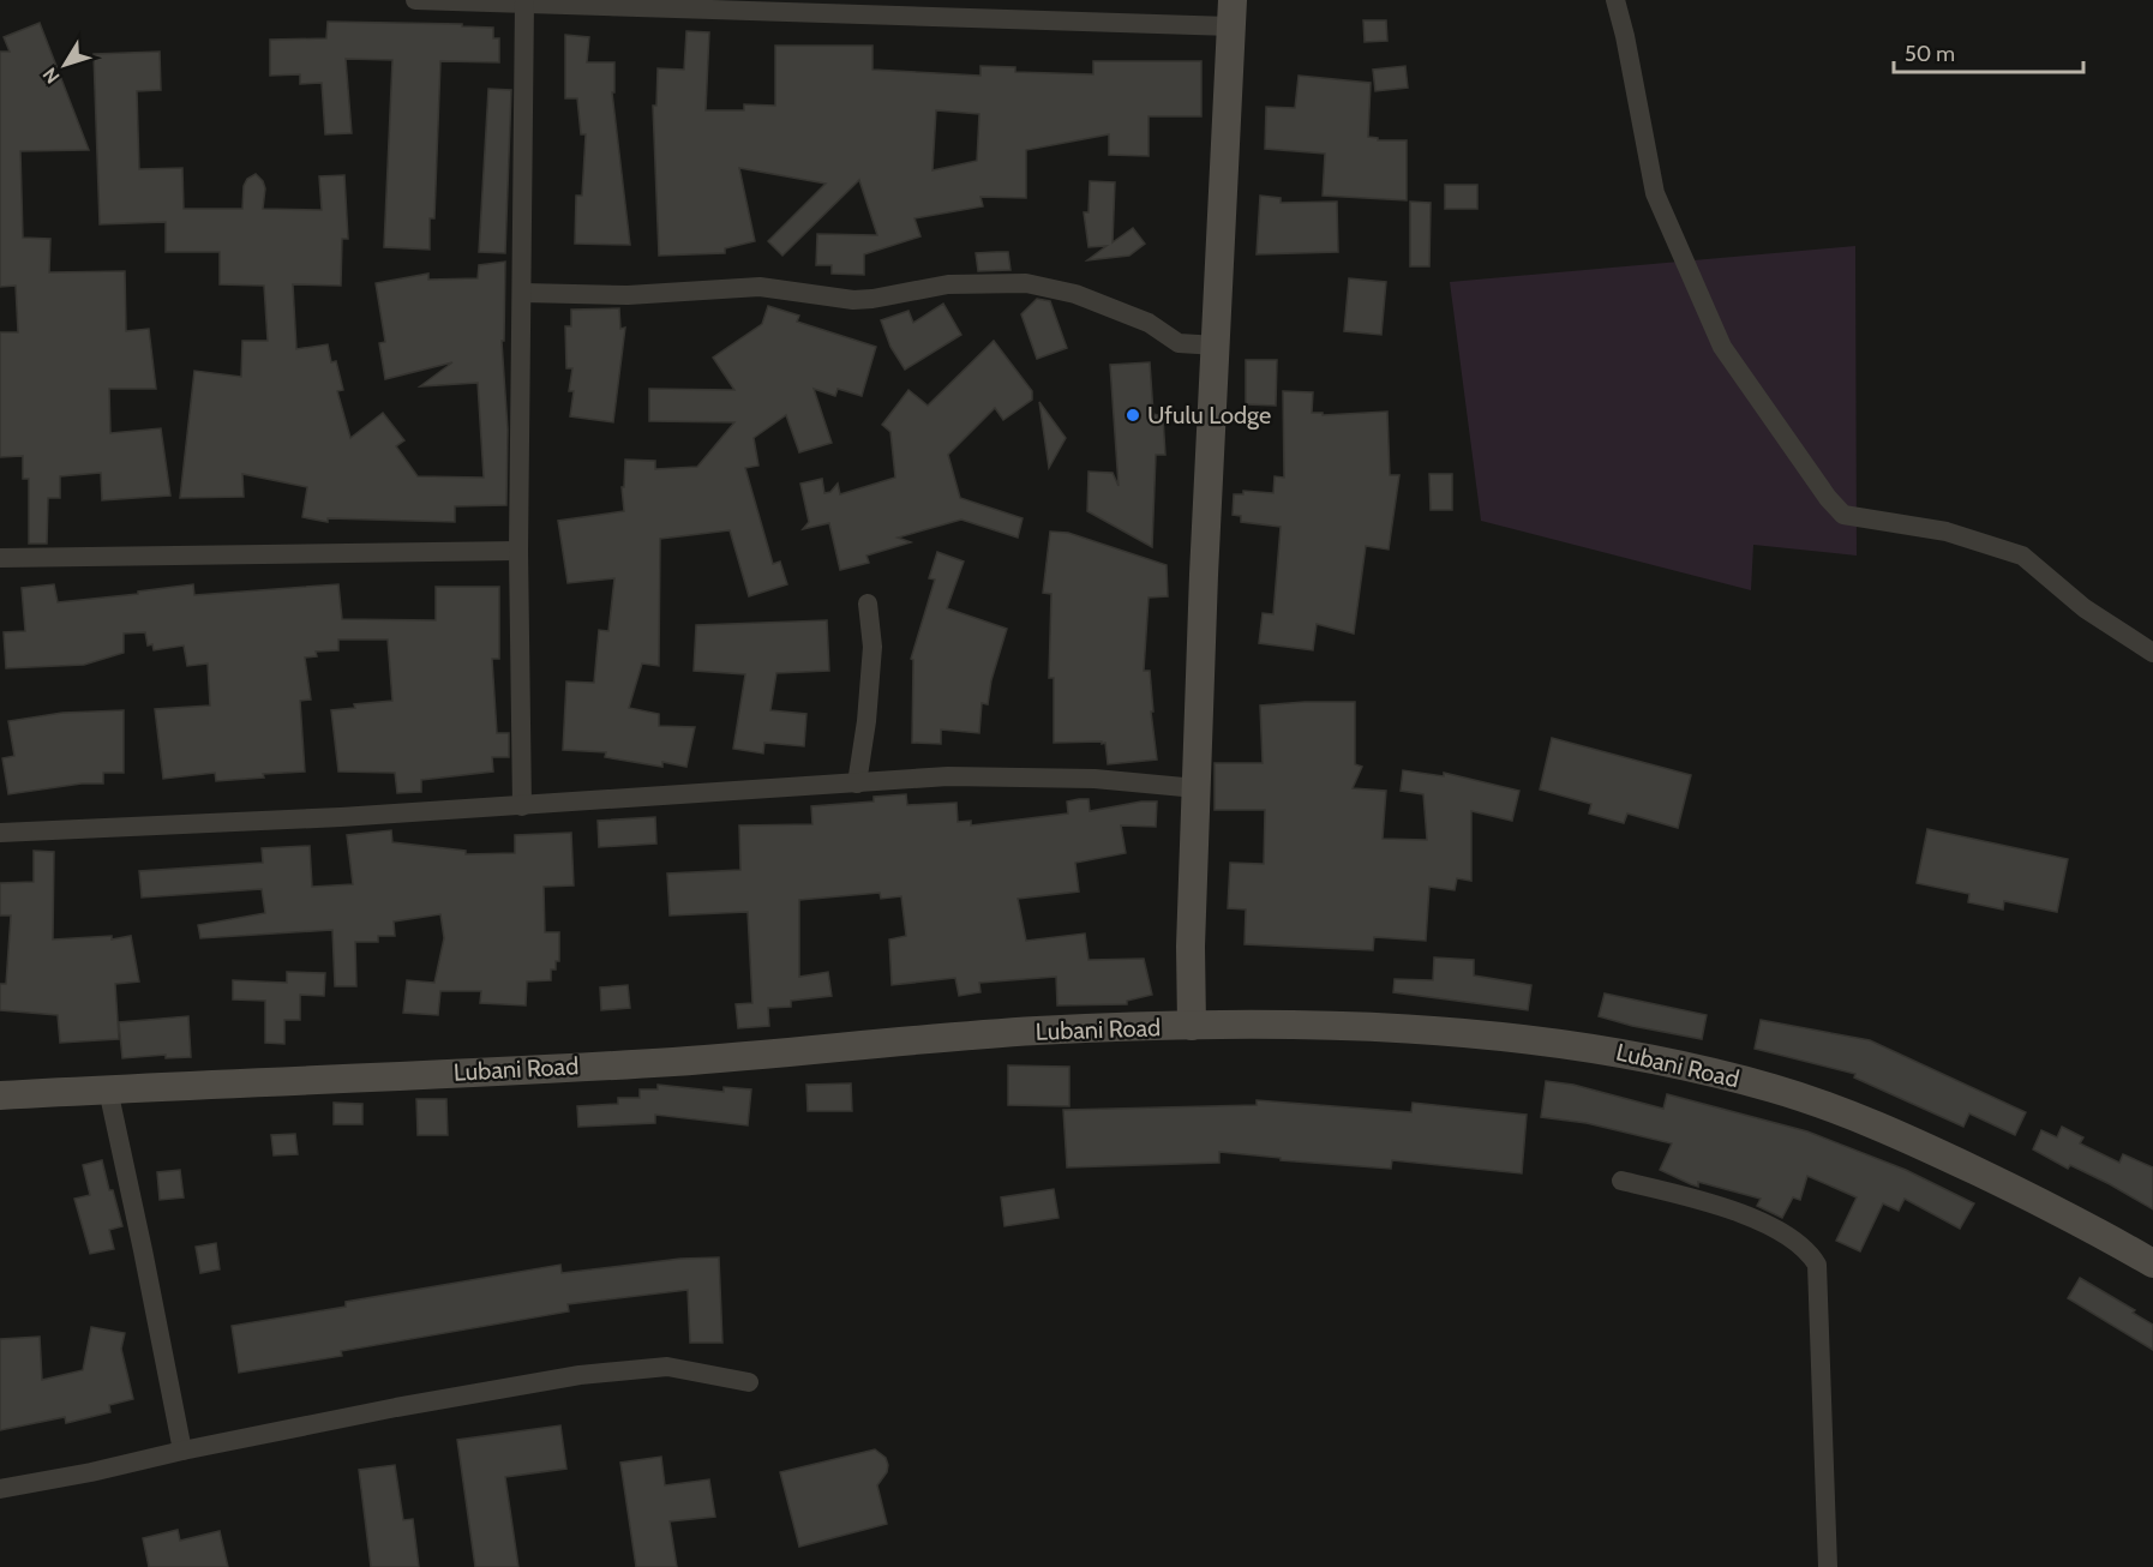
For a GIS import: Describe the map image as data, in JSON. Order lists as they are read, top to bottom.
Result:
{
  "streets": {
    "street": ["Lubani Road"]
  },
  "places": ["Ufulu Lodge"],
  "scale_bar": "50 m",
  "north": "bottom left"
}
